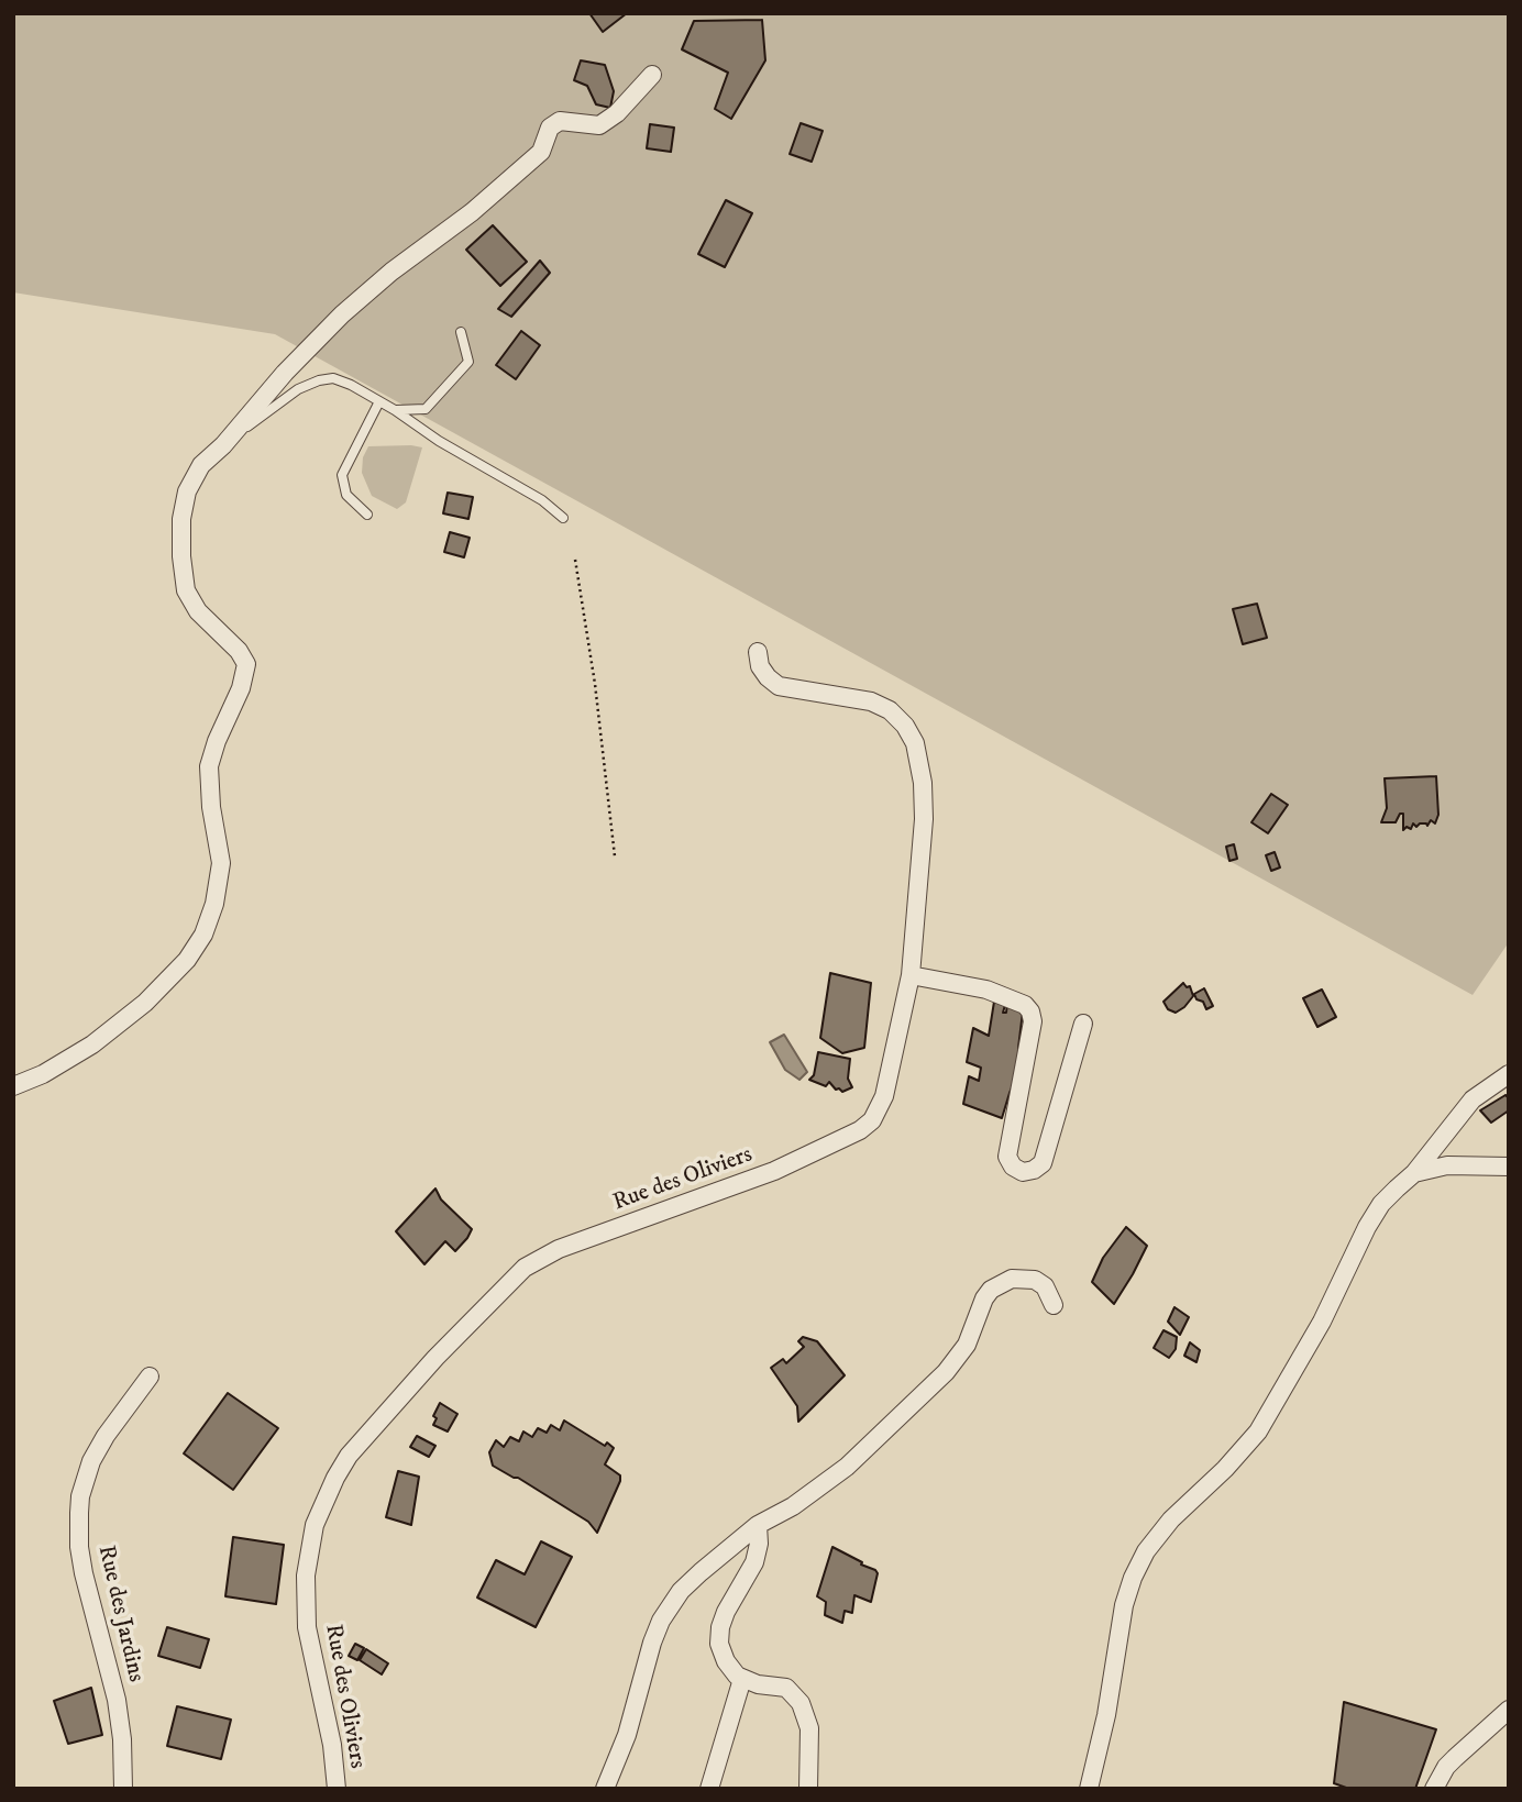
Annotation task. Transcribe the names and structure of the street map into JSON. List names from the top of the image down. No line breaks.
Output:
{"streets":{"street":["Rue des Oliviers","Rue des Jardins"]}}
